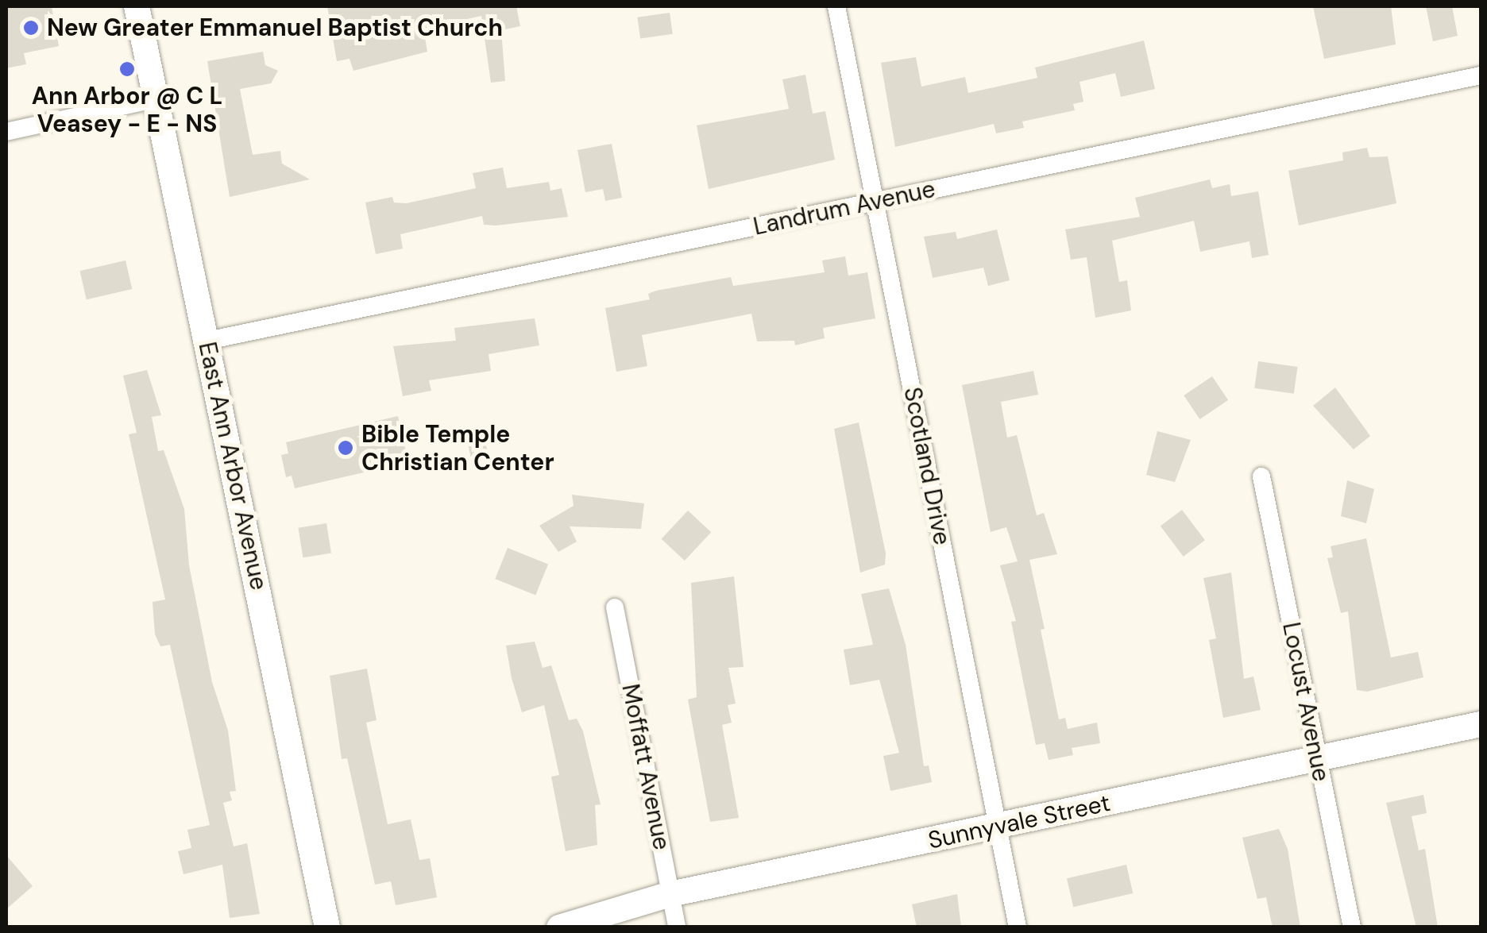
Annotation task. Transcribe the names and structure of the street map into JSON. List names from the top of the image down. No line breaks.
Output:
{"streets":{"street":["Landrum Avenue","East Ann Arbor Avenue","Scotland Drive","Locust Avenue","Moffatt Avenue","Sunnyvale Street"]},"crossings":[["Landrum Avenue","East Ann Arbor Avenue"],["Landrum Avenue","Scotland Drive"],["Scotland Drive","Sunnyvale Street"],["Locust Avenue","Sunnyvale Street"],["Moffatt Avenue","Sunnyvale Street"]],"places":["New Greater Emmanuel Baptist Church","Ann Arbor @ C L Veasey - E - NS","Bible Temple Christian Center"]}
